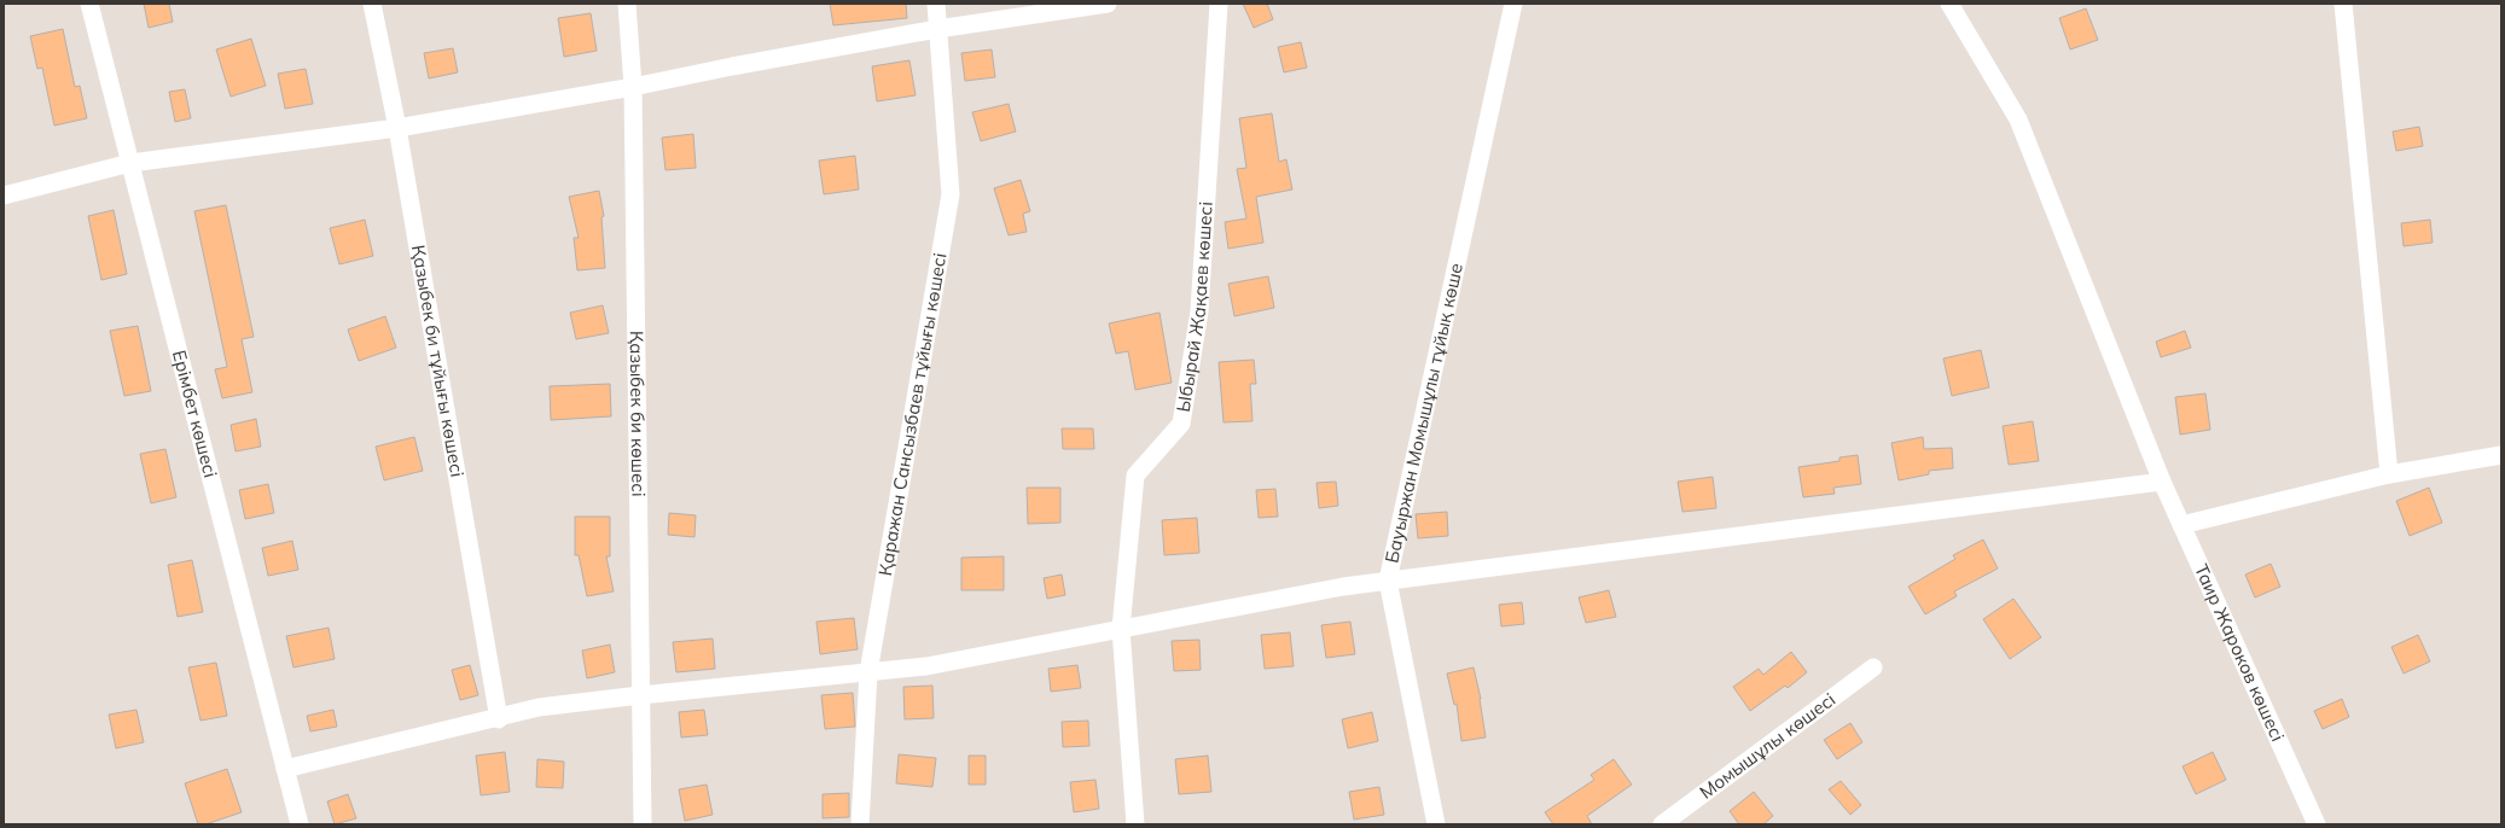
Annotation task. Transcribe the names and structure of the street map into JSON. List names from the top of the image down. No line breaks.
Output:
{"streets":{"street":["Ыбырай Жақаев көшесі","Қазыбек би тұйығы көшесі","Ерімбет көшесі","Қазыбек би көшесі","Қаражан Сансызбаев тұйығы көшесі","Бауыржан Момышұлы тұйық көше","Таир Жароков көшесі","Момышұлы көшесі"]}}
